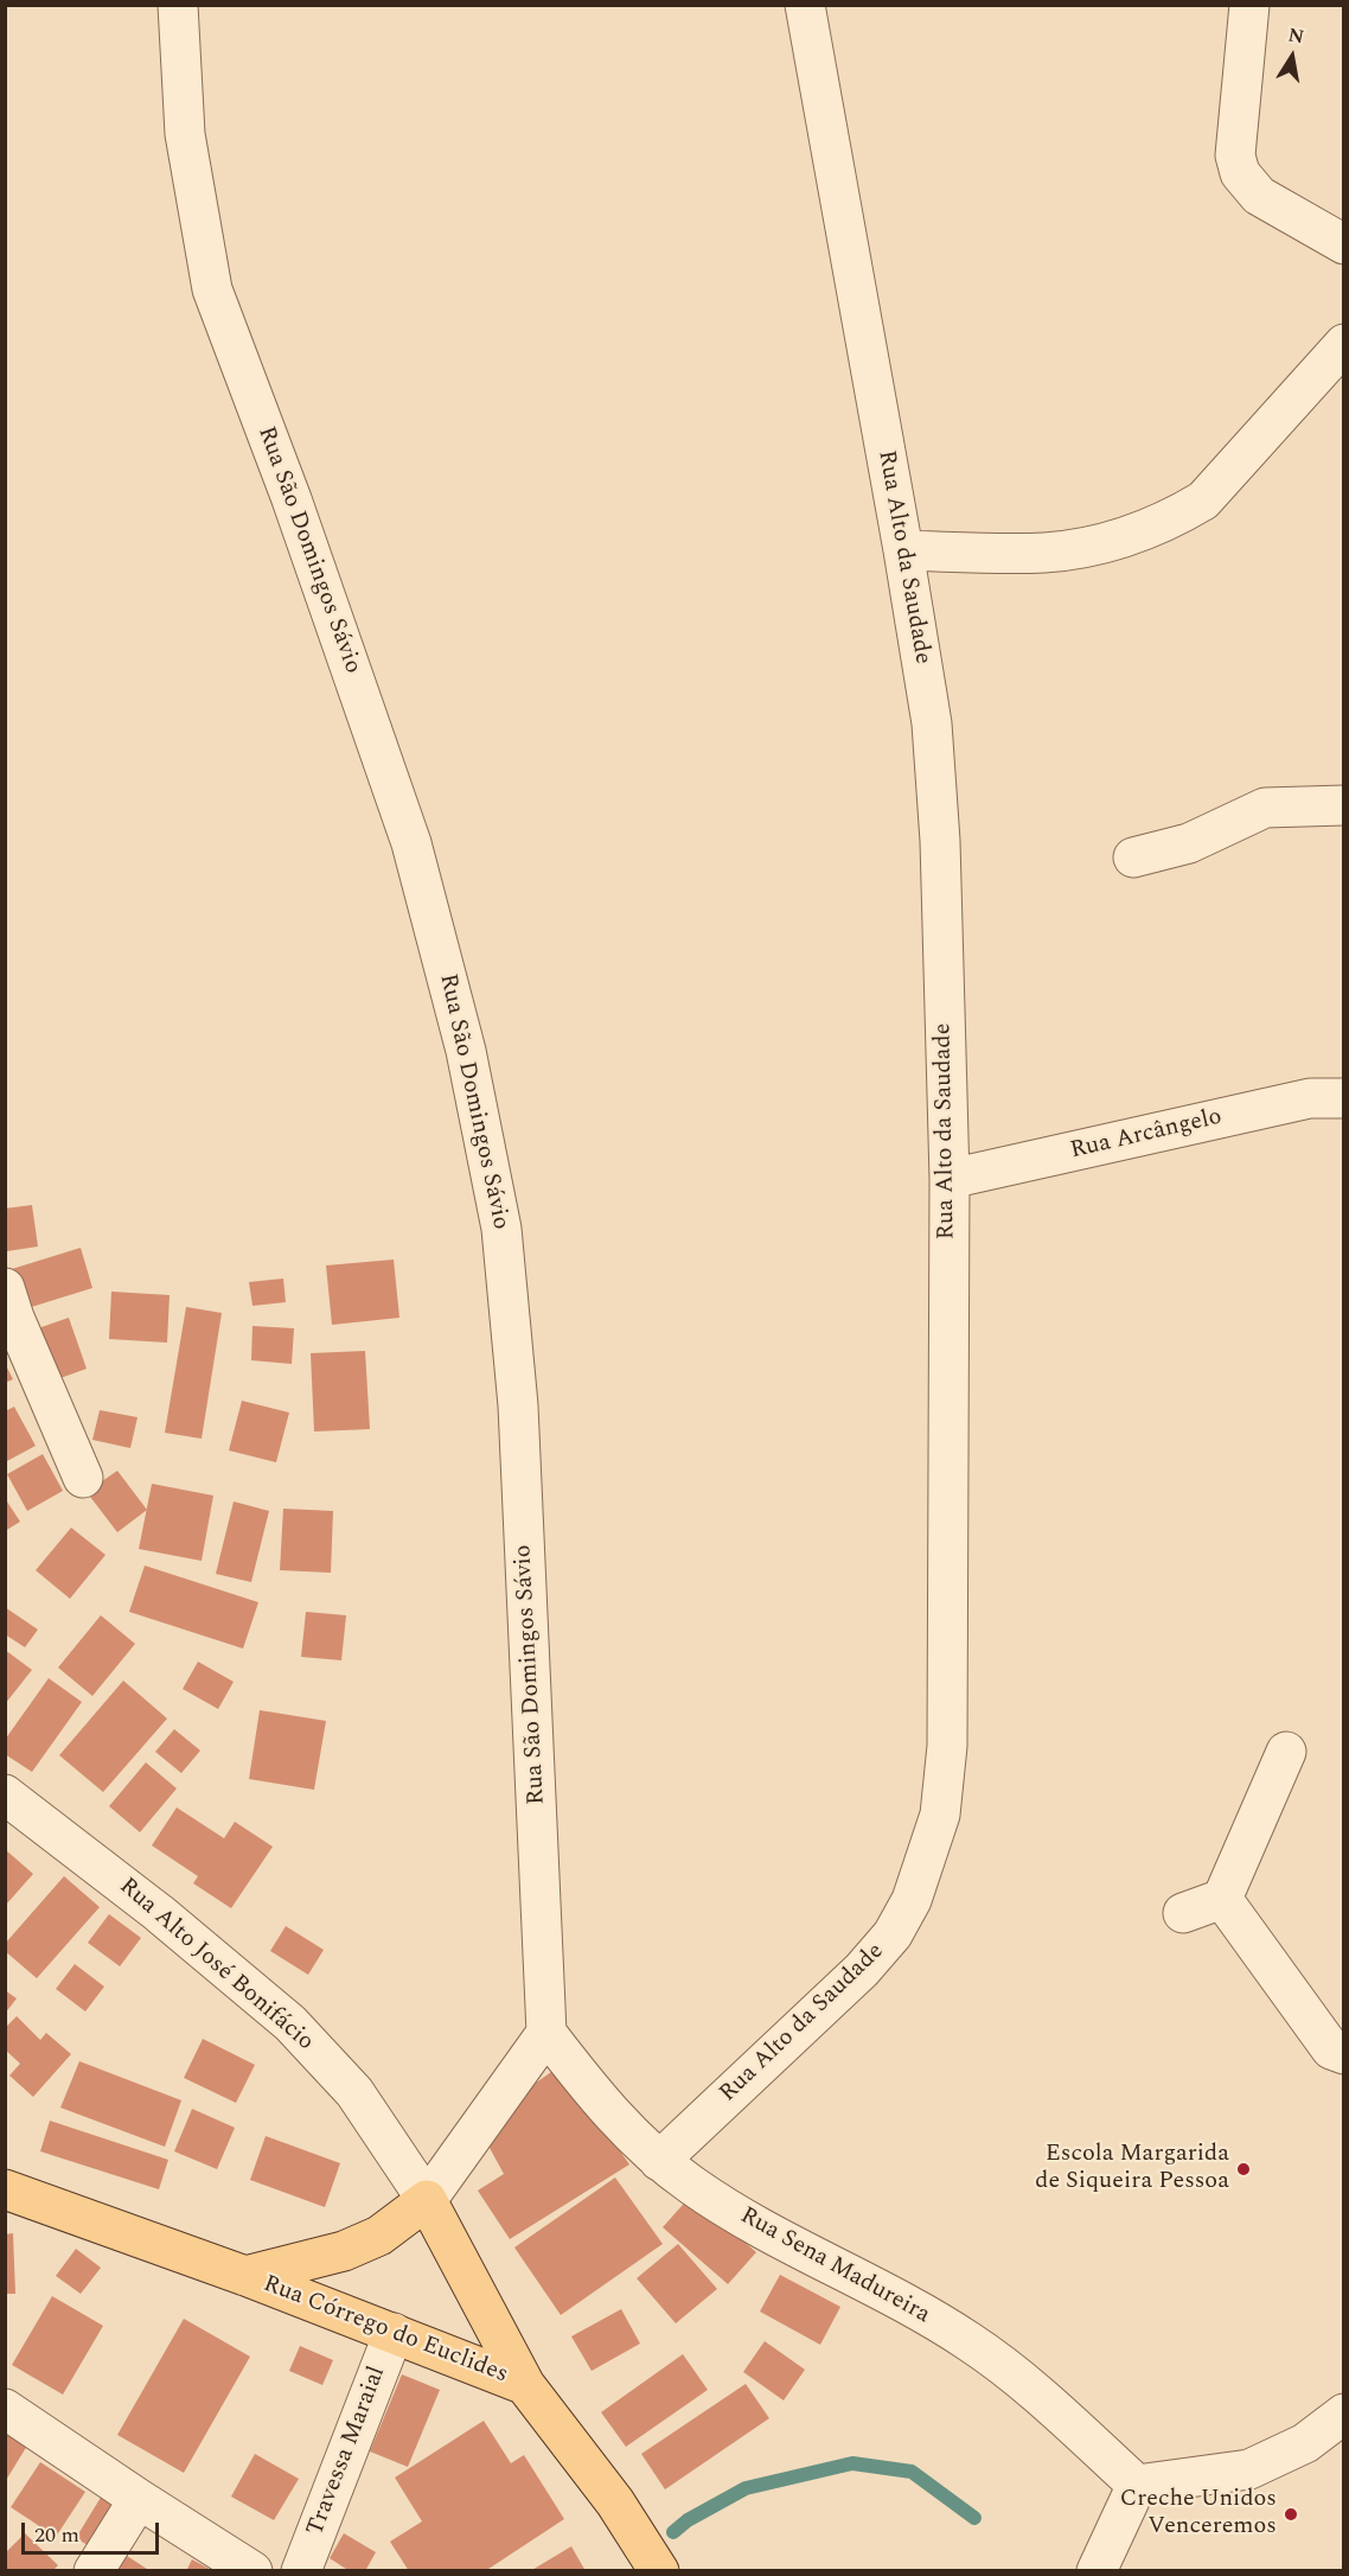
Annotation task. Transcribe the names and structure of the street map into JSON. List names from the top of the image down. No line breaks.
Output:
{"streets":{"main road":["Rua Alto José Bonifácio","Rua Córrego do Euclides"],"street":["Rua São Domingos Sávio","Rua Alto da Saudade","Rua Arcângelo","Rua Sena Madureira","Travessa Maraial"]},"crossings":[["Rua São Domingos Sávio","Rua Sena Madureira"],["Rua Alto da Saudade","Rua Arcângelo"],["Rua Alto da Saudade","Rua Sena Madureira"],["Rua Alto José Bonifácio","Rua Córrego do Euclides"],["Rua Córrego do Euclides","Travessa Maraial"]],"places":["Escola Margarida de Siqueira Pessoa","Creche Unidos Venceremos"],"scale_bar":"20 m","north":"top"}
